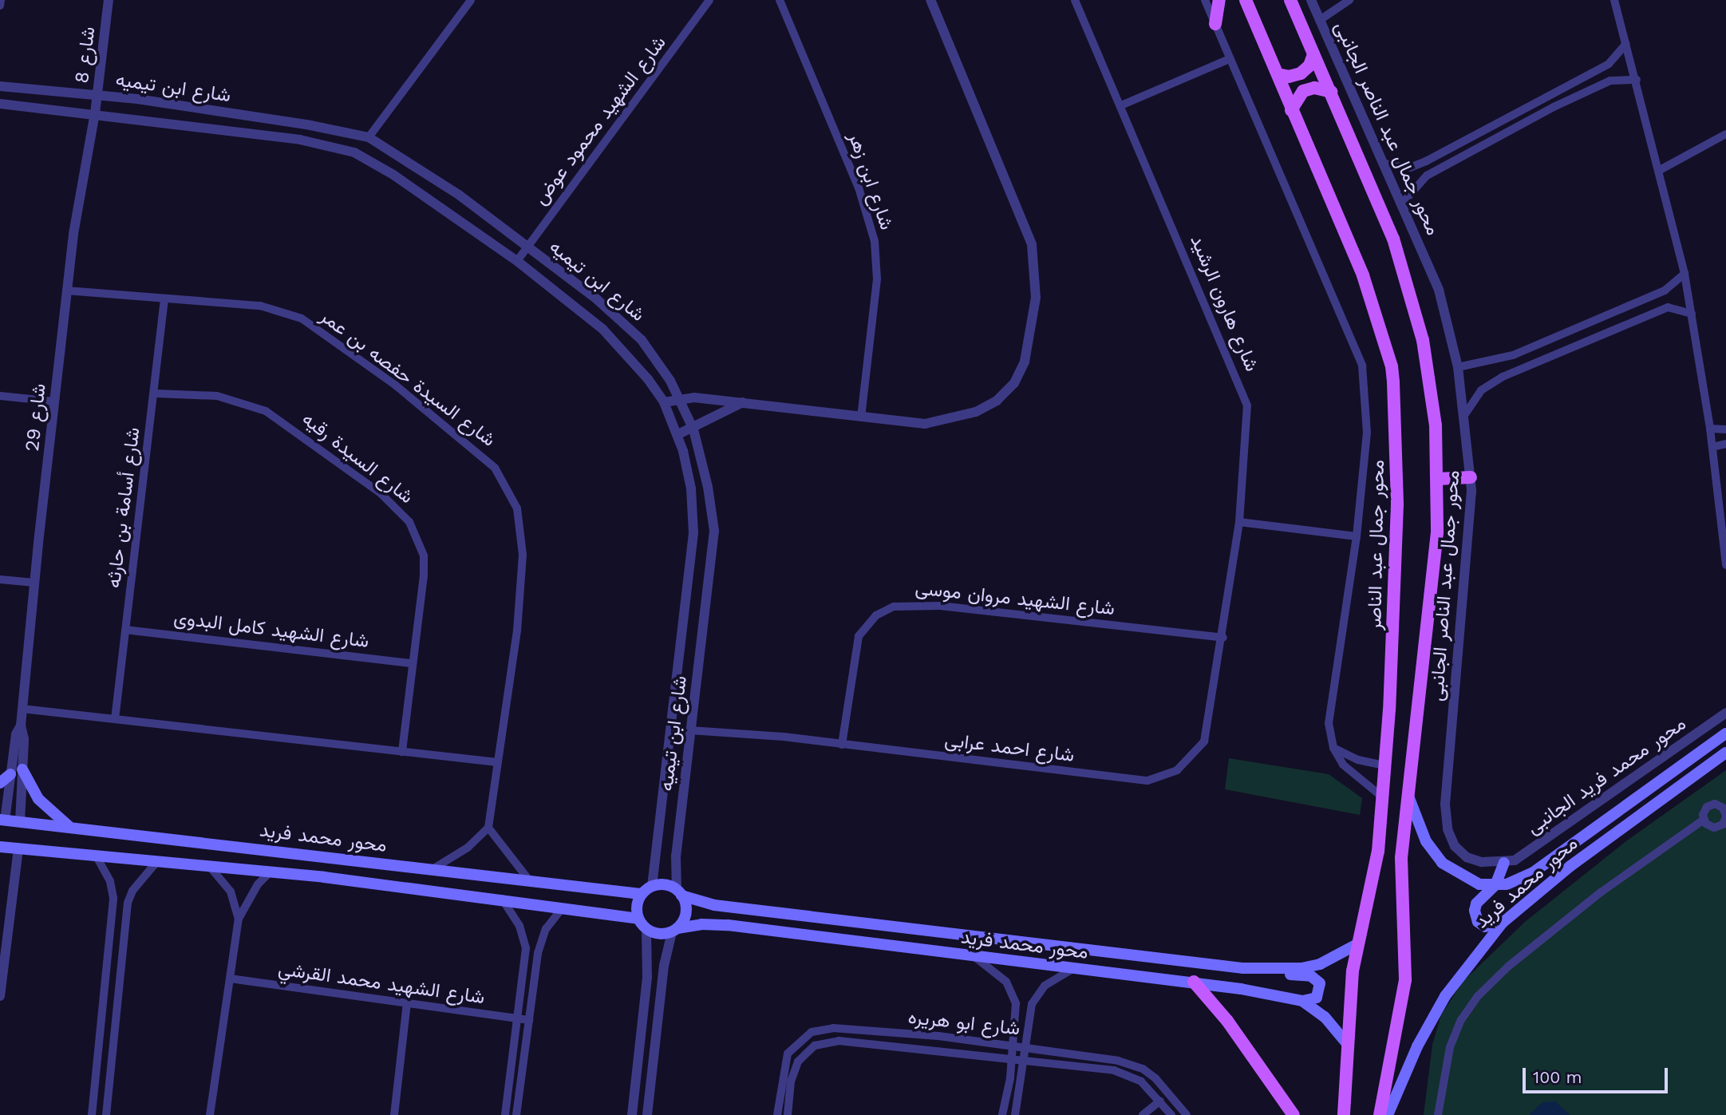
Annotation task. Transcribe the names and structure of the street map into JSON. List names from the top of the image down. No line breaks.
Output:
{"streets":{"main road":["محور جمال عبد الناصر","محور محمد فريد"],"street":["شارع 8","شارع ابن تيميه","شارع الشهيد محمود عوض","محور جمال عبد الناصر الجانبى","شارع ابن زهر","شارع هارون الرشيد","شارع السيدة حفصه بن عمر","شارع 29","شارع السيدة رقيه","شارع أسامة بن حارثه","شارع الشهيد مروان موسى","شارع الشهيد كامل البدوى","شارع احمد عرابى","محور محمد فريد الجانبى","شارع الشهيد محمد القرشي","شارع ابو هريره"]},"crossings":[["شارع 8","شارع ابن تيميه"],["شارع 8","شارع 29"],["شارع ابن تيميه","شارع الشهيد محمود عوض"],["شارع ابن تيميه","شارع 29"],["شارع ابن تيميه","شارع احمد عرابى"],["شارع ابن تيميه","محور محمد فريد"],["محور جمال عبد الناصر الجانبى","محور محمد فريد الجانبى"],["شارع هارون الرشيد","شارع الشهيد مروان موسى"],["شارع هارون الرشيد","شارع احمد عرابى"],["شارع السيدة حفصه بن عمر","شارع 29"],["شارع السيدة حفصه بن عمر","شارع أسامة بن حارثه"],["شارع 29","محور محمد فريد"],["شارع السيدة رقيه","شارع أسامة بن حارثه"],["شارع السيدة رقيه","شارع الشهيد كامل البدوى"],["شارع أسامة بن حارثه","شارع الشهيد كامل البدوى"],["محور جمال عبد الناصر","محور محمد فريد"],["شارع الشهيد مروان موسى","شارع احمد عرابى"]],"scale_bar":"100 m"}
